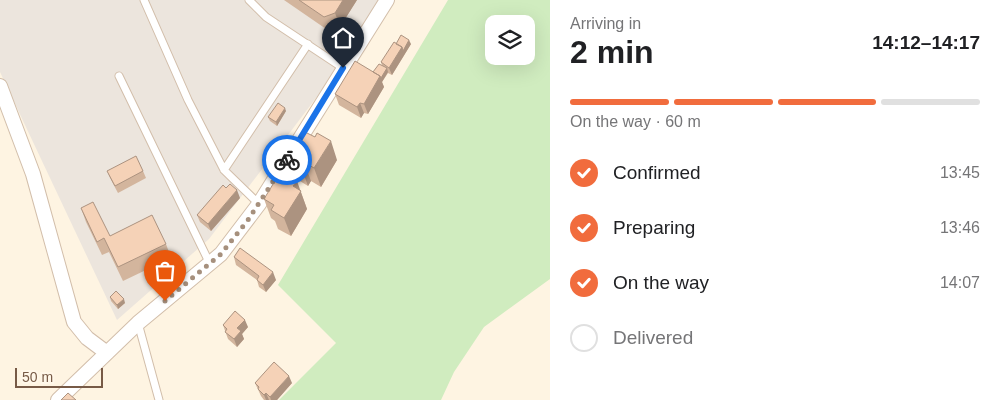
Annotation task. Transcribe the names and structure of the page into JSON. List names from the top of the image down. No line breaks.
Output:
{"scale_bar":"50 m","page":{"heading":["2 min","Arriving in","14:12–14:17"],"bar":"On the way · 60 m","list":[["Confirmed","13:45"],["Preparing","13:46"],["On the way","14:07"],"Delivered"],"scale":"50 m"}}
